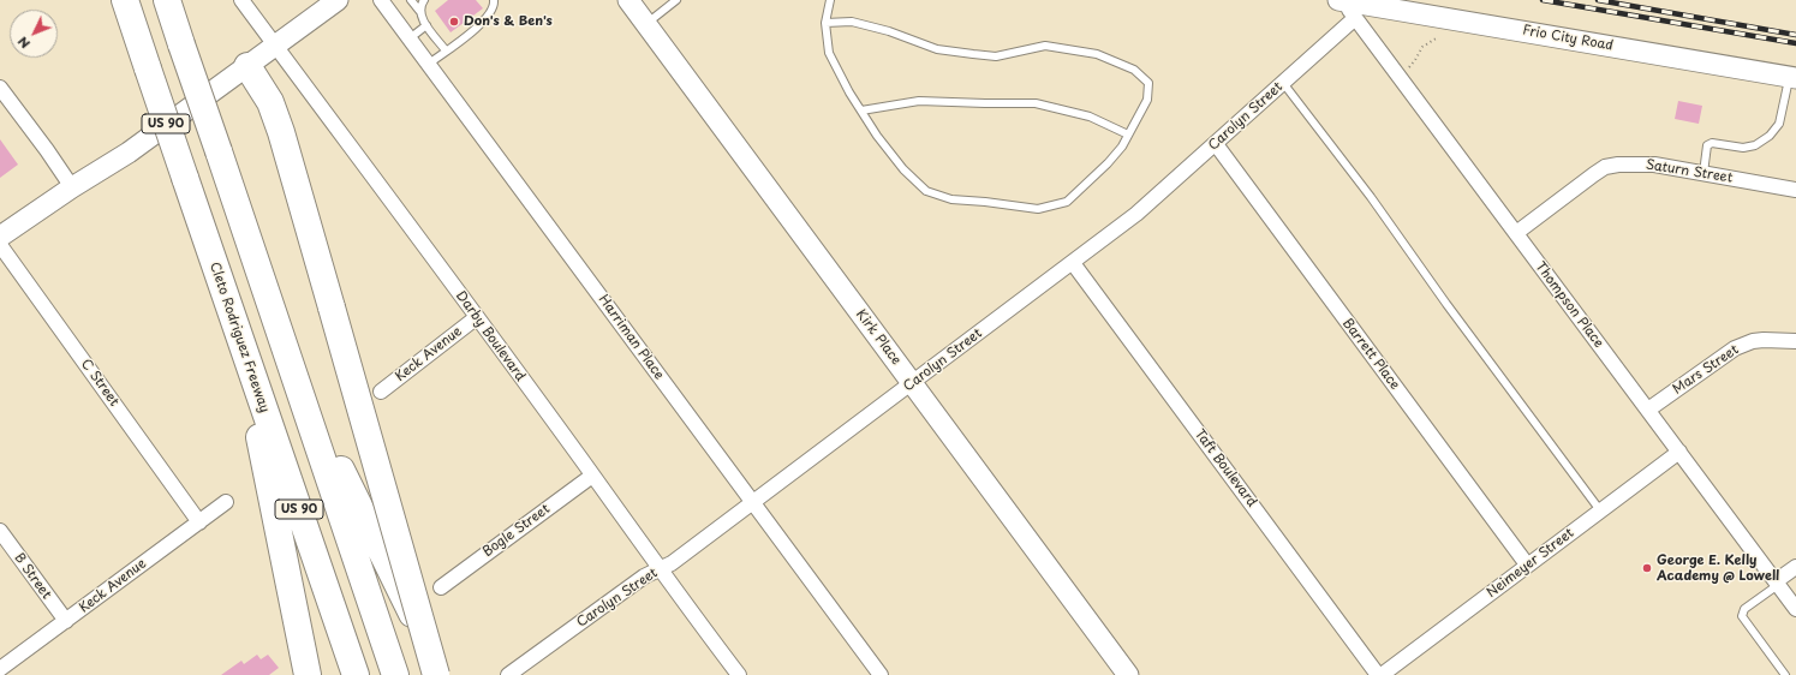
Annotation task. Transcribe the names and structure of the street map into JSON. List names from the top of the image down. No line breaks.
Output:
{"streets":{"highway":["US 90","Cleto Rodriguez Freeway"],"main road":["Frio City Road","Kirk Place"],"street":["Carolyn Street","Saturn Street","Thompson Place","Darby Boulevard","Harriman Place","Keck Avenue","Barrett Place","Mars Street","C Street","Taft Boulevard","Bogle Street","Neimeyer Street","B Street"]},"crossings":[["Frio City Road","Thompson Place"],["Carolyn Street","Thompson Place"],["Carolyn Street","Darby Boulevard"],["Carolyn Street","Harriman Place"],["Carolyn Street","Kirk Place"],["Carolyn Street","Barrett Place"],["Carolyn Street","Taft Boulevard"],["Saturn Street","Thompson Place"],["Thompson Place","Mars Street"],["Thompson Place","Neimeyer Street"],["Darby Boulevard","Keck Avenue"],["Darby Boulevard","Bogle Street"],["Keck Avenue","C Street"],["Keck Avenue","B Street"],["Barrett Place","Neimeyer Street"]],"places":["Don's & Ben's","George E. Kelly Academy @ Lowell"],"north":"bottom left"}
